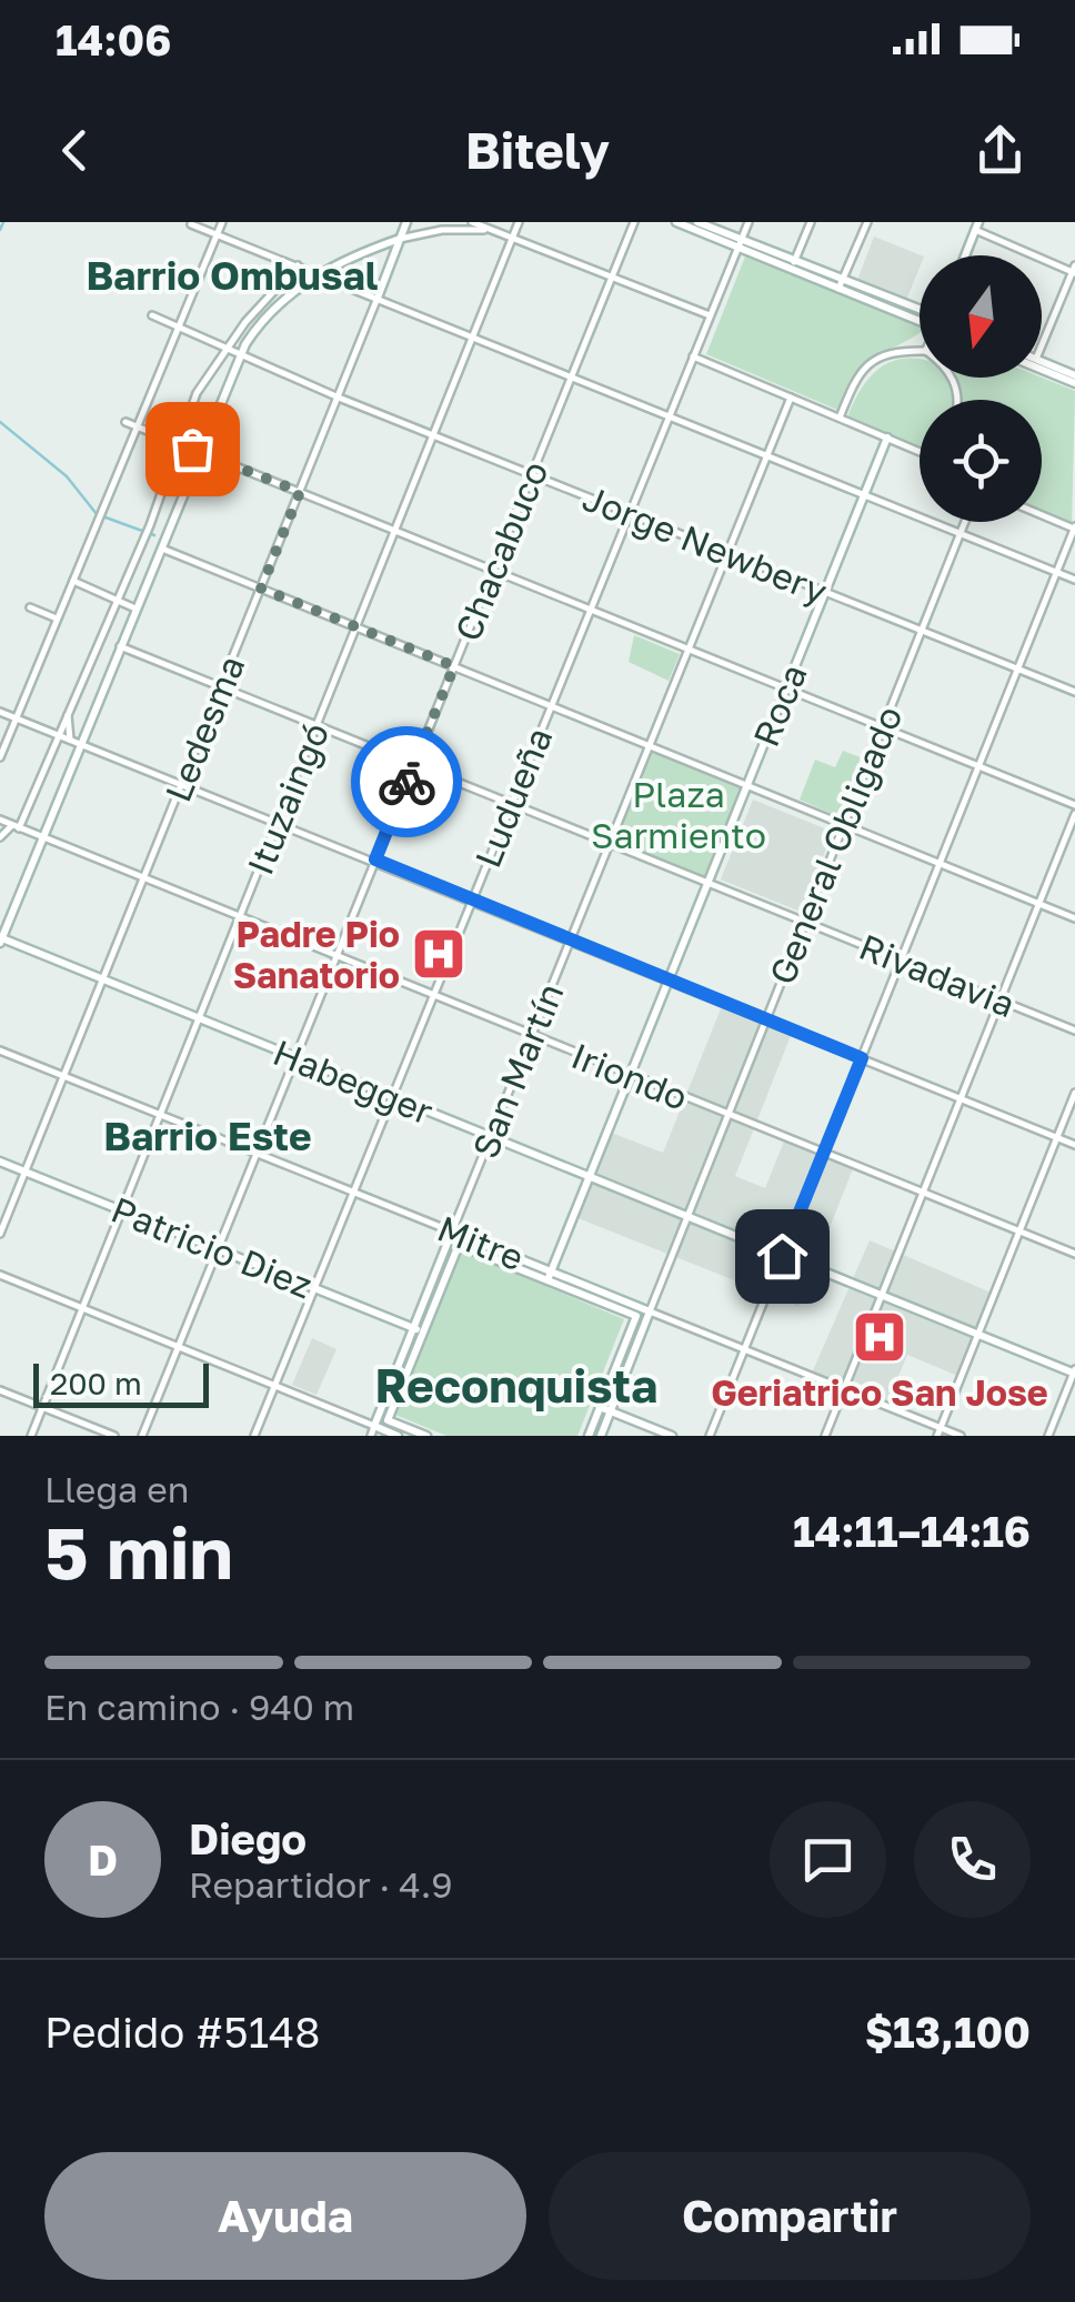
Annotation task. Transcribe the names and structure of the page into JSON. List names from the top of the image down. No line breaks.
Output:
{"streets":{"street":["Jorge Newbery","Chacabuco","Roca","Ledesma","Ludueña","Ituzaingó","General Obligado","Rivadavia","San Martín","Iriondo","Habegger","Mitre","Patricio Diez"]},"crossings":[["Jorge Newbery","Chacabuco"],["Jorge Newbery","Roca"],["Jorge Newbery","Ledesma"],["Jorge Newbery","Ludueña"],["Jorge Newbery","Ituzaingó"],["Jorge Newbery","General Obligado"],["Jorge Newbery","San Martín"],["Chacabuco","Rivadavia"],["Chacabuco","Iriondo"],["Chacabuco","Habegger"],["Chacabuco","Mitre"],["Chacabuco","Patricio Diez"],["Roca","Rivadavia"],["Roca","Iriondo"],["Roca","Habegger"],["Roca","Mitre"],["Ledesma","Rivadavia"],["Ledesma","Iriondo"],["Ledesma","Habegger"],["Ledesma","Mitre"],["Ledesma","Patricio Diez"],["Ludueña","Rivadavia"],["Ludueña","Iriondo"],["Ludueña","Habegger"],["Ludueña","Mitre"],["Ludueña","Patricio Diez"],["Ituzaingó","Rivadavia"],["Ituzaingó","Iriondo"],["Ituzaingó","Habegger"],["Ituzaingó","Mitre"],["Ituzaingó","Patricio Diez"],["General Obligado","Rivadavia"],["General Obligado","Iriondo"],["General Obligado","Habegger"],["General Obligado","Mitre"],["Rivadavia","San Martín"],["San Martín","Iriondo"],["San Martín","Habegger"],["San Martín","Mitre"],["San Martín","Patricio Diez"],["Mitre","Patricio Diez"]],"districts":["Barrio Ombusal","Barrio Este","Reconquista"],"parks":["Plaza Sarmiento"],"places":{"hospital":["Padre Pio Sanatorio","Geriatrico San Jose"]},"scale_bar":"200 m","north":"bottom","page":{"status":"14:06","header":"Bitely","scale":"200 m","heading":["5 min","Llega en","14:11–14:16"],"panel":["Diego","Repartidor · 4.9","Pedido #5148","$13,100"],"bar":"En camino · 940 m","round":"D","buttons":["Ayuda","Compartir"]}}
